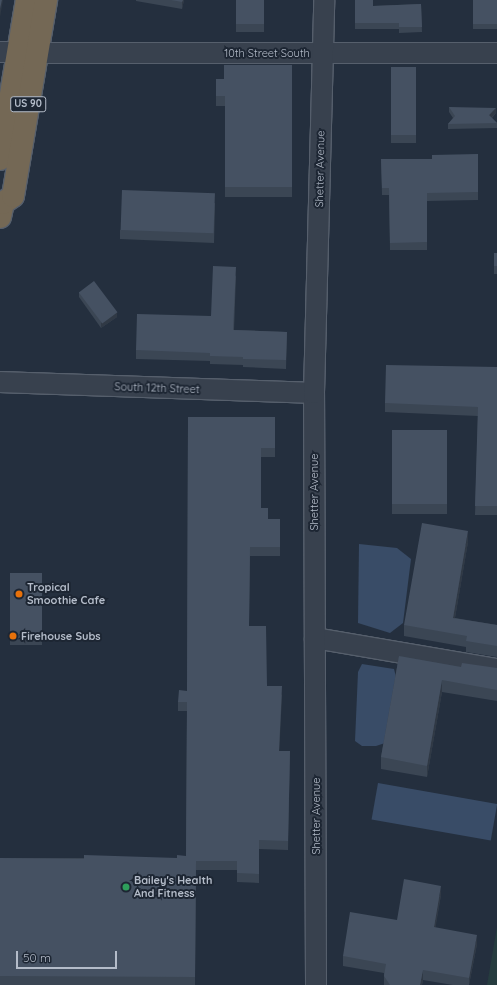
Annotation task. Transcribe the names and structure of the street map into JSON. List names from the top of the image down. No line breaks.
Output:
{"streets":{"highway":["US 90"],"street":["10th Street South","Shetter Avenue","South 12th Street"]},"crossings":[["10th Street South","US 90"],["10th Street South","Shetter Avenue"],["Shetter Avenue","South 12th Street"]],"places":["Tropical Smoothie Cafe","Firehouse Subs","Bailey's Health And Fitness"],"scale_bar":"50 m"}
